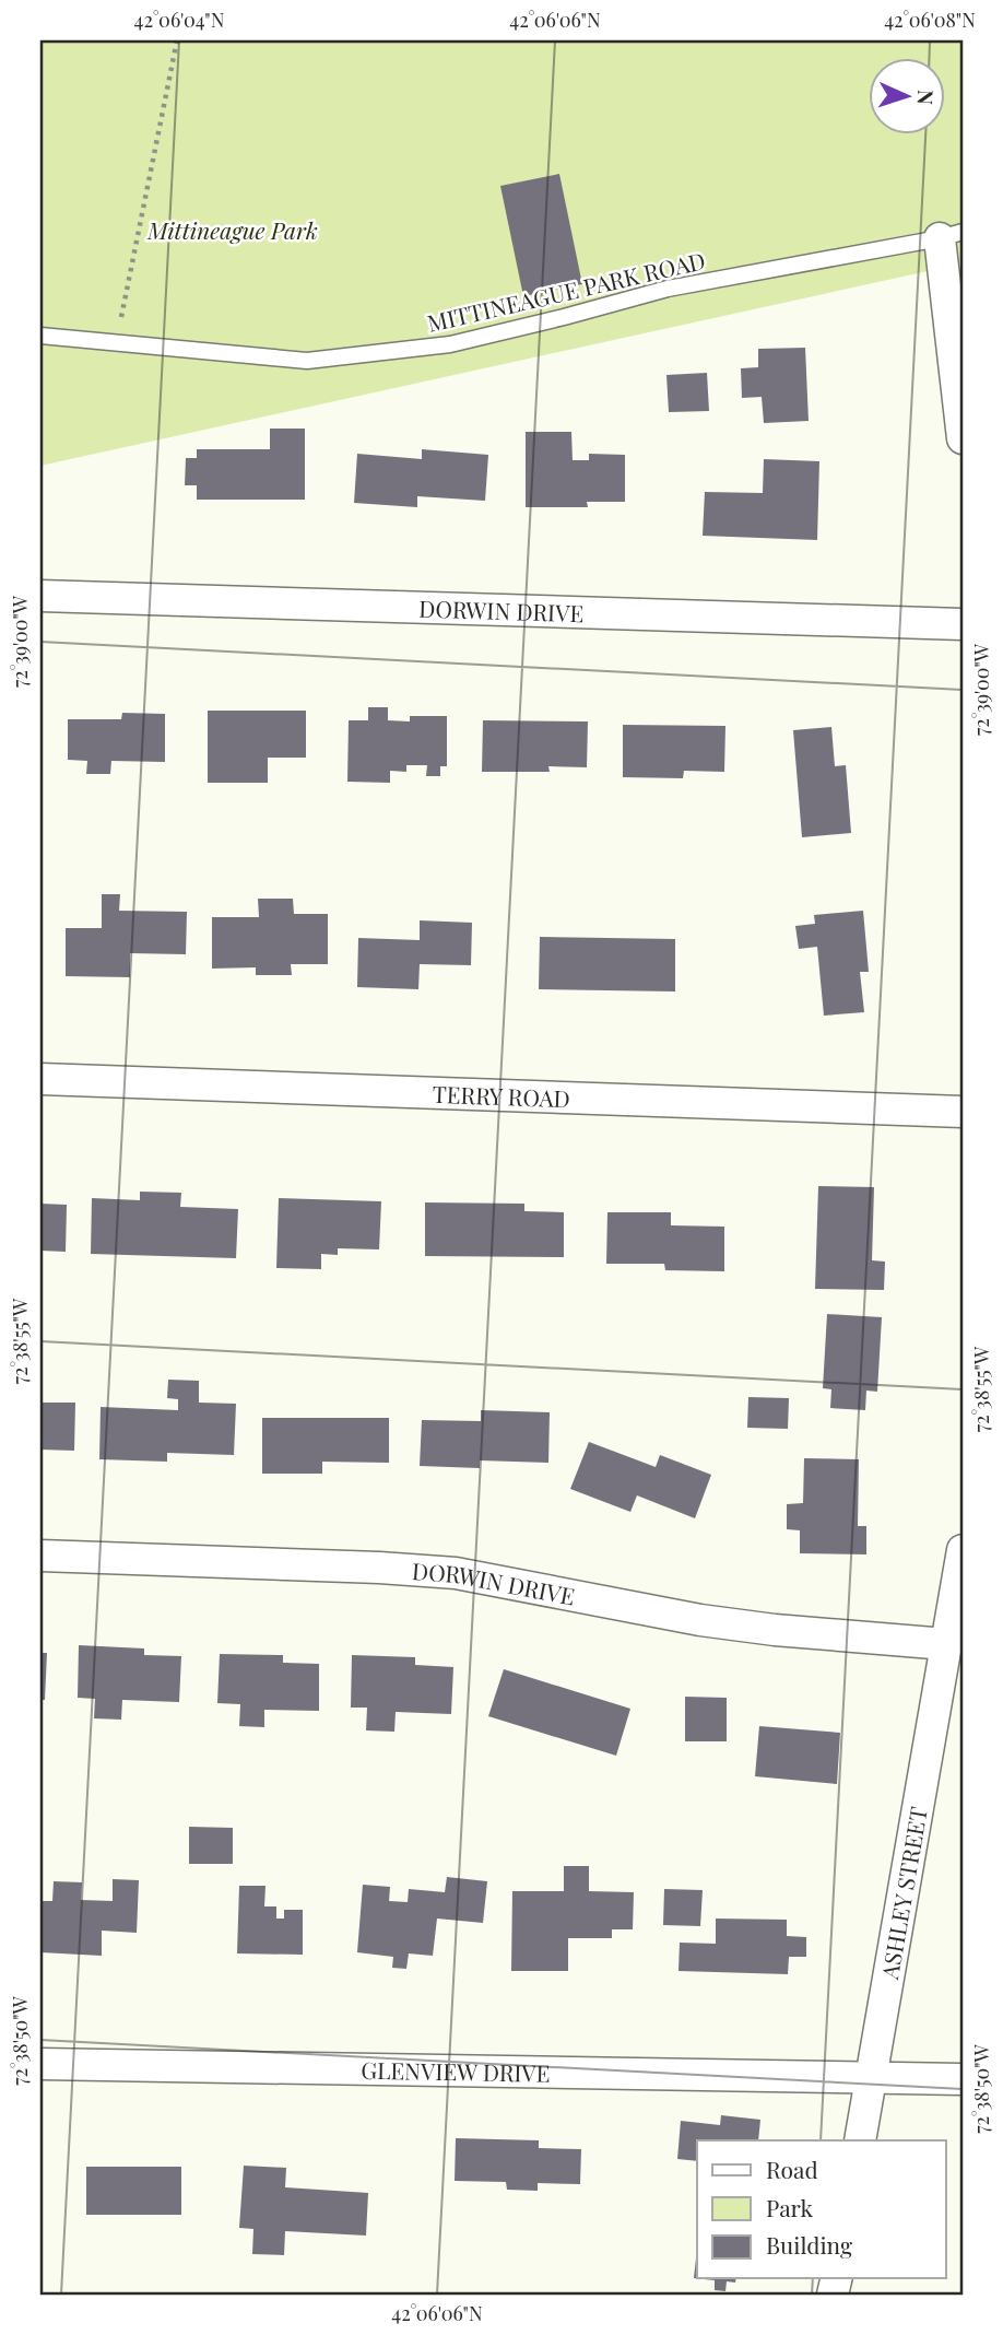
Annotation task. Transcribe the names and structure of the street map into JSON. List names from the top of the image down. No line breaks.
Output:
{"streets":{"street":["DORWIN DRIVE","TERRY ROAD","ASHLEY STREET","GLENVIEW DRIVE"],"lane":["MITTINEAGUE PARK ROAD"]},"crossings":[["DORWIN DRIVE","ASHLEY STREET"],["ASHLEY STREET","GLENVIEW DRIVE"]],"parks":["Mittineague Park"],"legend":["Road","Park","Building"],"north":"right","coordinates":["42°06'04\"N","42°06'06\"N","42°06'08\"N","72°39'00\"W","72°38'55\"W","72°38'50\"W"]}
